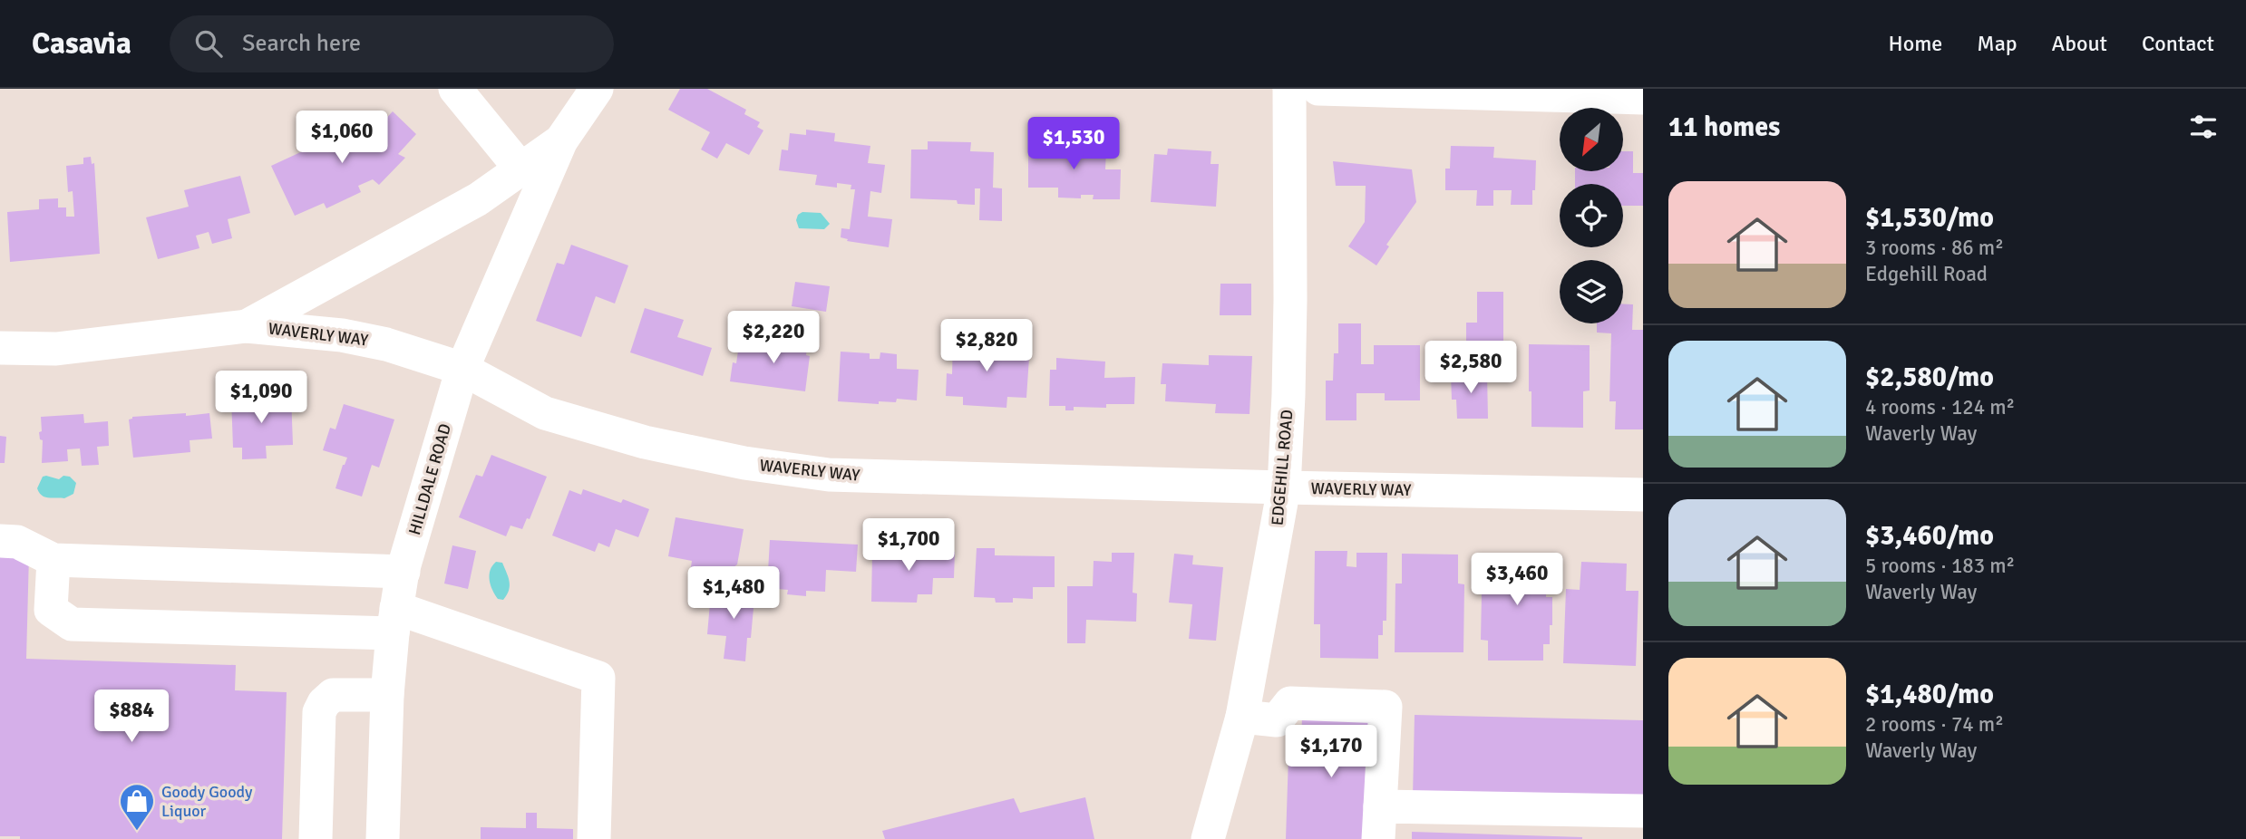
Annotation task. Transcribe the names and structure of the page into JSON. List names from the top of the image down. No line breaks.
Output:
{"streets":{"street":["WAVERLY WAY","EDGEHILL ROAD","HILLDALE ROAD"]},"crossings":[["WAVERLY WAY","EDGEHILL ROAD"],["WAVERLY WAY","HILLDALE ROAD"]],"places":{"shop":["Goody Goody Liquor"]},"north":"bottom left","page":{"header":"Casavia","search":"Search here","nav":["Home","Map","About","Contact"],"heading":"11 homes","price":["$1,060","$1,530","$2,220","$2,820","$2,580","$1,090","$1,700","$3,460","$1,480","$884","$1,170"],"list":[{"name":"$1,530/mo","note":"3 rooms · 86 m² · Edgehill Road"},{"name":"$2,580/mo","note":"4 rooms · 124 m² · Waverly Way"},{"name":"$3,460/mo","note":"5 rooms · 183 m² · Waverly Way"},{"name":"$1,480/mo","note":"2 rooms · 74 m² · Waverly Way"}]}}
